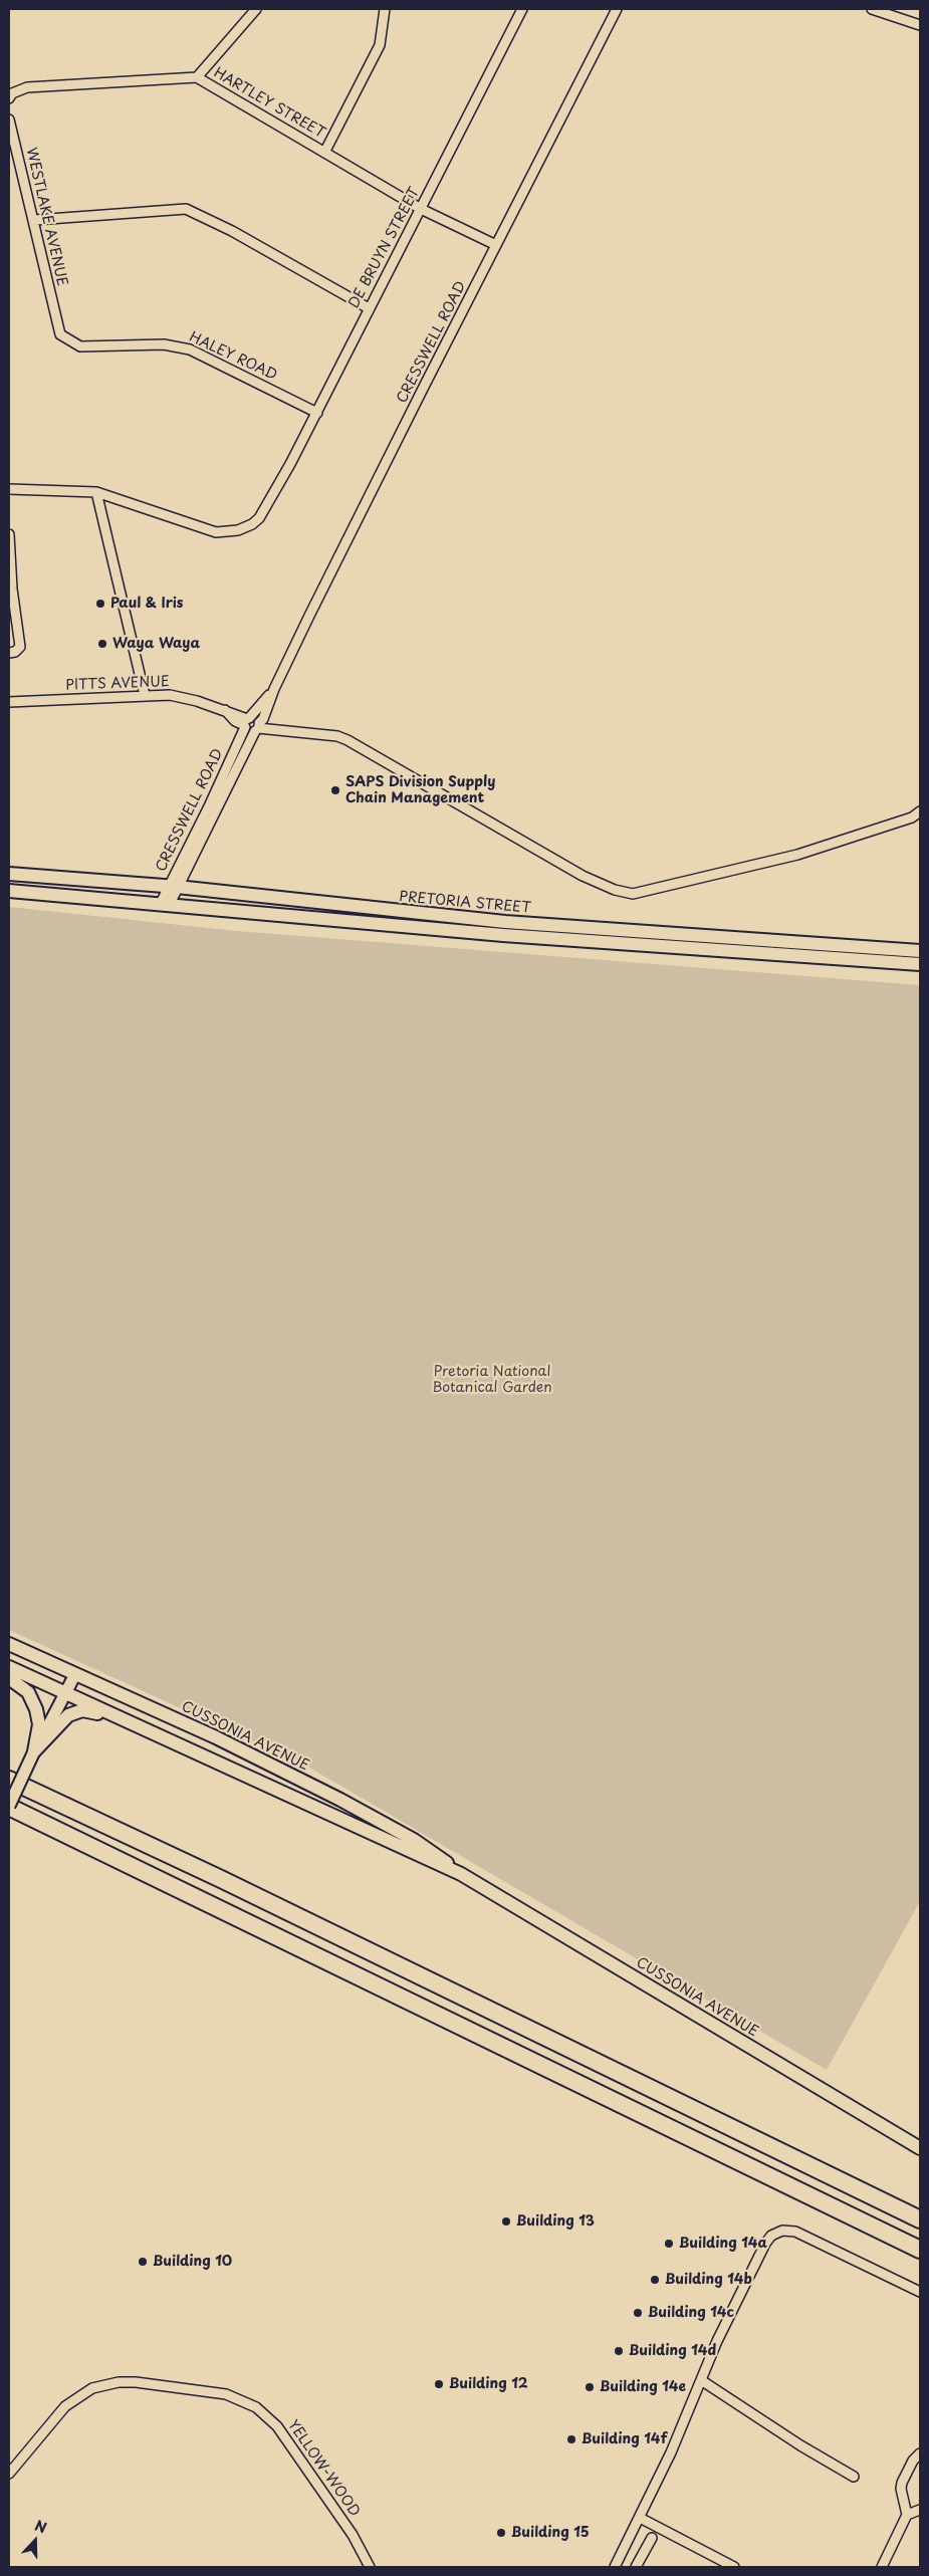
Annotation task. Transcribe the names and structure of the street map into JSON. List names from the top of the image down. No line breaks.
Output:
{"streets":{"main road":["PRETORIA STREET","CUSSONIA AVENUE"],"street":["HARTLEY STREET","WESTLAKE AVENUE","DE BRUYN STREET","CRESSWELL ROAD","HALEY ROAD","PITTS AVENUE","YELLOW-WOOD"]},"crossings":[["HARTLEY STREET","DE BRUYN STREET"],["HARTLEY STREET","CRESSWELL ROAD"],["WESTLAKE AVENUE","HALEY ROAD"],["DE BRUYN STREET","HALEY ROAD"],["CRESSWELL ROAD","PITTS AVENUE"],["CRESSWELL ROAD","PRETORIA STREET"]],"parks":["Pretoria National Botanical Garden"],"places":["Paul & Iris","Waya Waya","SAPS Division Supply Chain Management","Building 13","Building 14a","Building 10","Building 14b","Building 14c","Building 14d","Building 12","Building 14e","Building 14f","Building 15"],"north":"top"}
